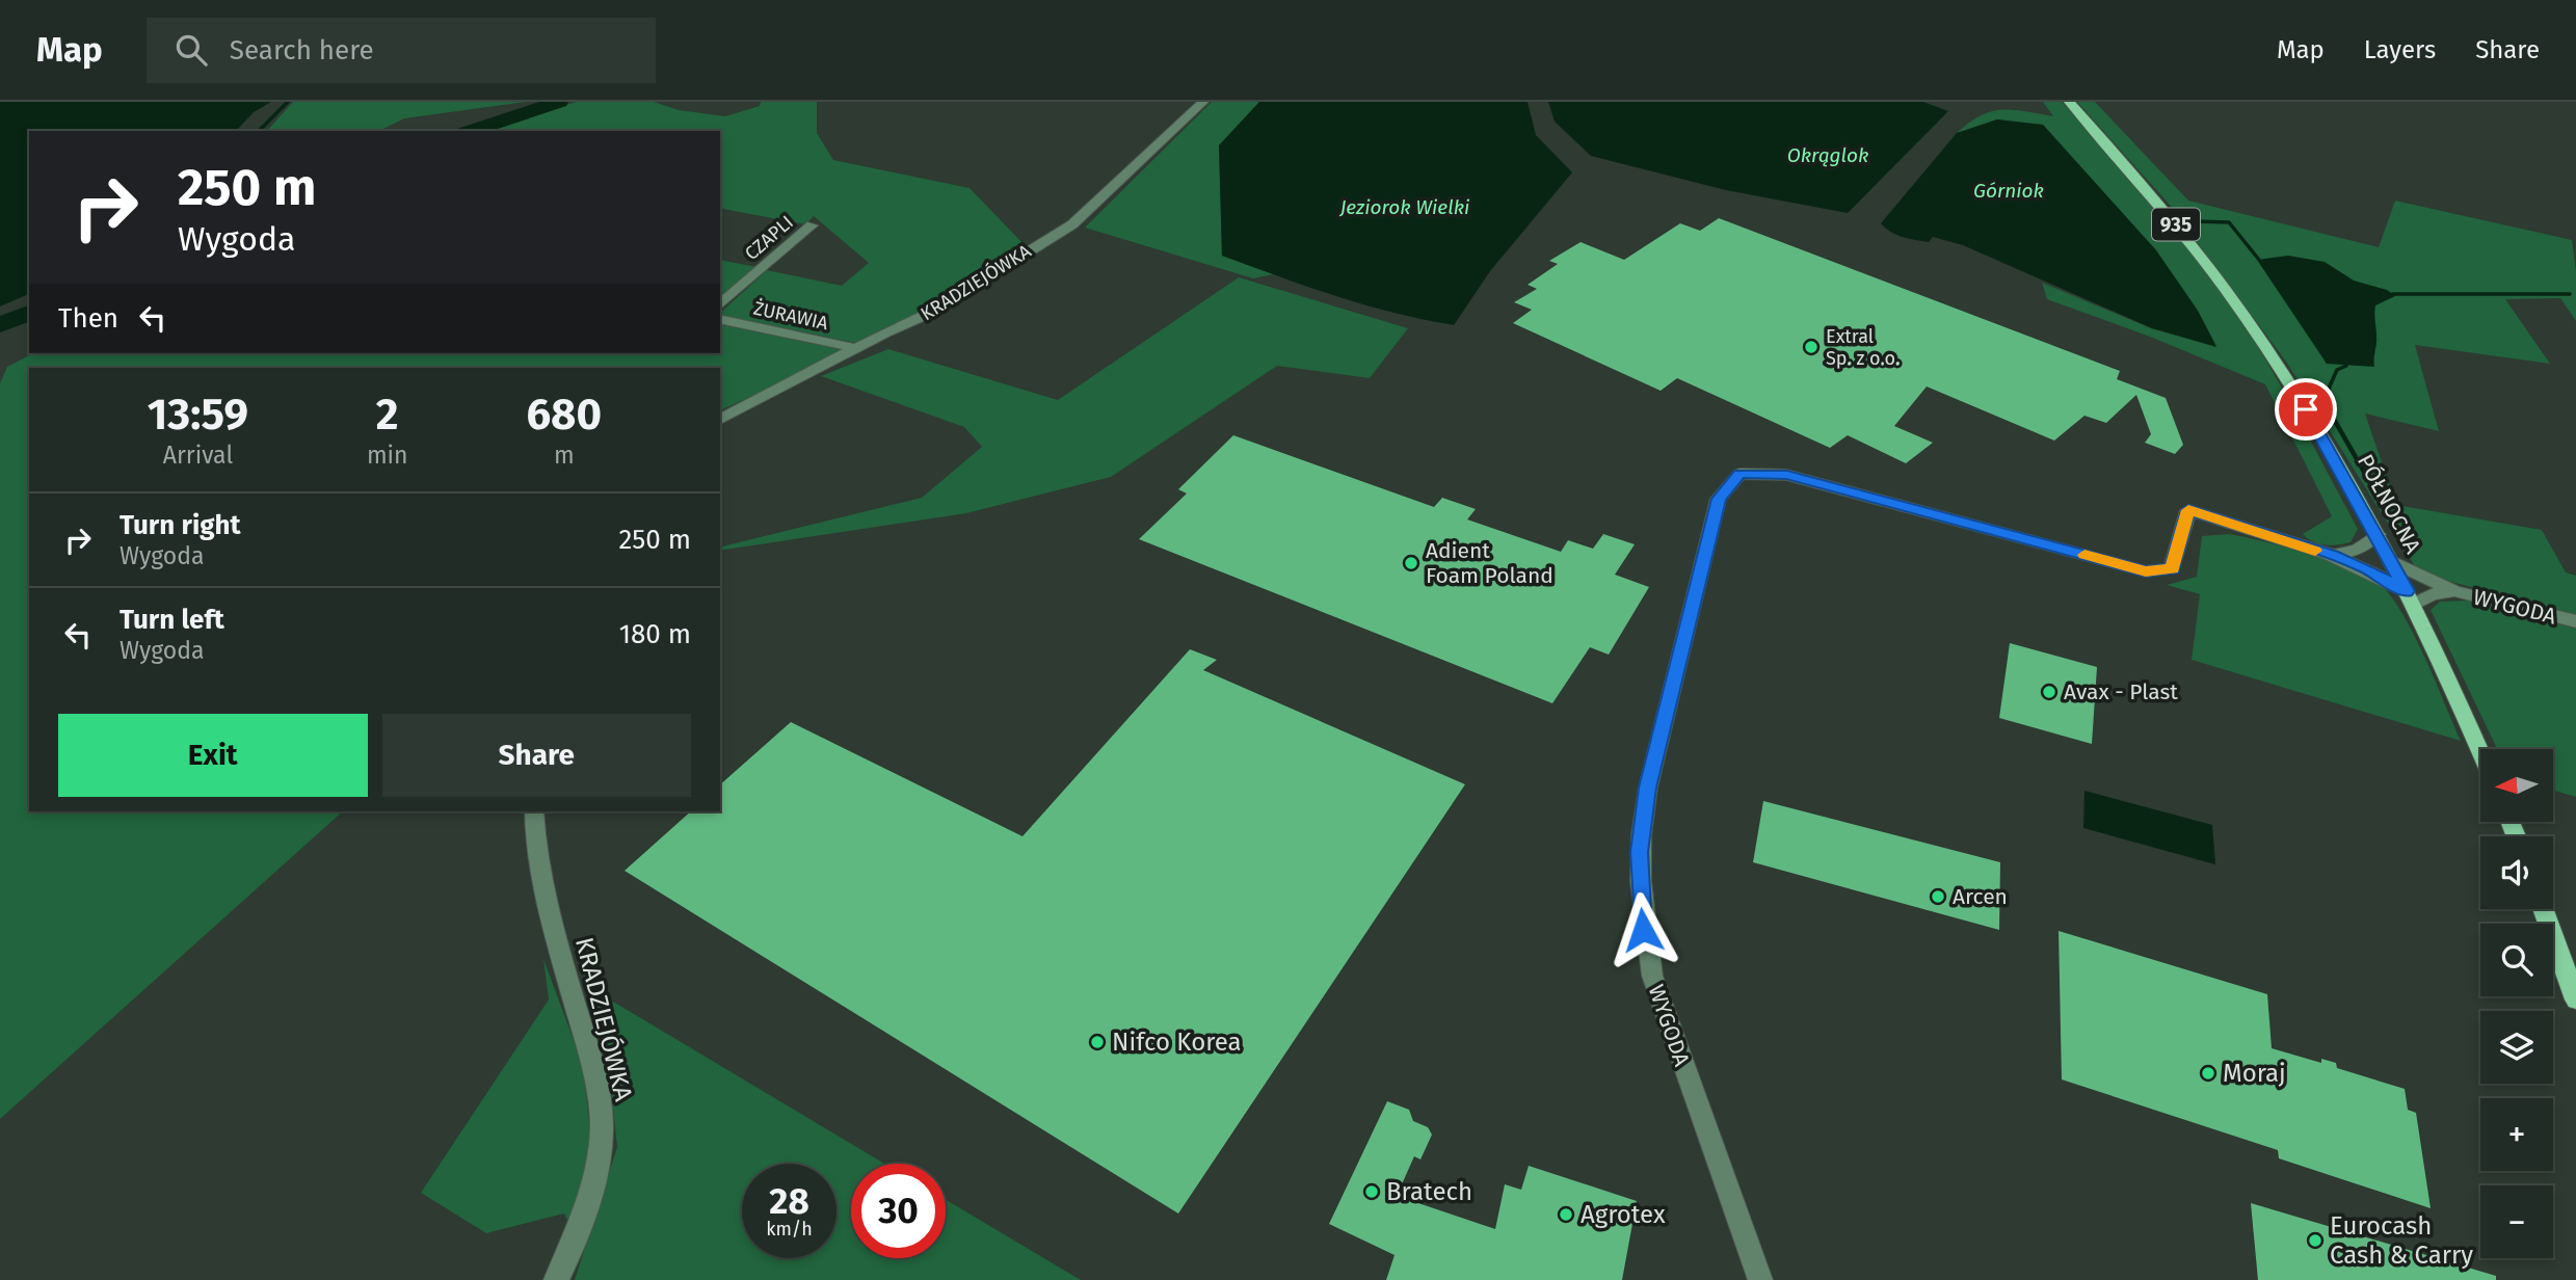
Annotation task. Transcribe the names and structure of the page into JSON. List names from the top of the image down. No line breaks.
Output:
{"streets":{"main road":["935","PÓŁNOCNA"],"street":["CZAPLI","KRADZIEJÓWKA","ŻURAWIA","WYGODA"]},"crossings":[["KRADZIEJÓWKA","ŻURAWIA"],["PÓŁNOCNA","WYGODA"]],"water":["Okrąglok","Górniok","Jeziorok Wielki"],"places":["Extral Sp. z o.o.","Adient Foam Poland","Avax - Plast","Arcen","Nifco Korea","Moraj","Bratech","Agrotex","Eurocash Cash & Carry"],"north":"left","page":{"header":"Map","search":"Search here","nav":["Map","Layers","Share"],"turn":["250 m","Wygoda"],"then":"Then","eta":["13:59","Arrival","2","min","680","m"],"list":[{"name":"Turn right","note":"Wygoda","value":"250 m"},{"name":"Turn left","note":"Wygoda","value":"180 m"}],"buttons":["Exit","Share"],"map_buttons":["+","−"],"speed":"28 km/h","limit":"30"}}
